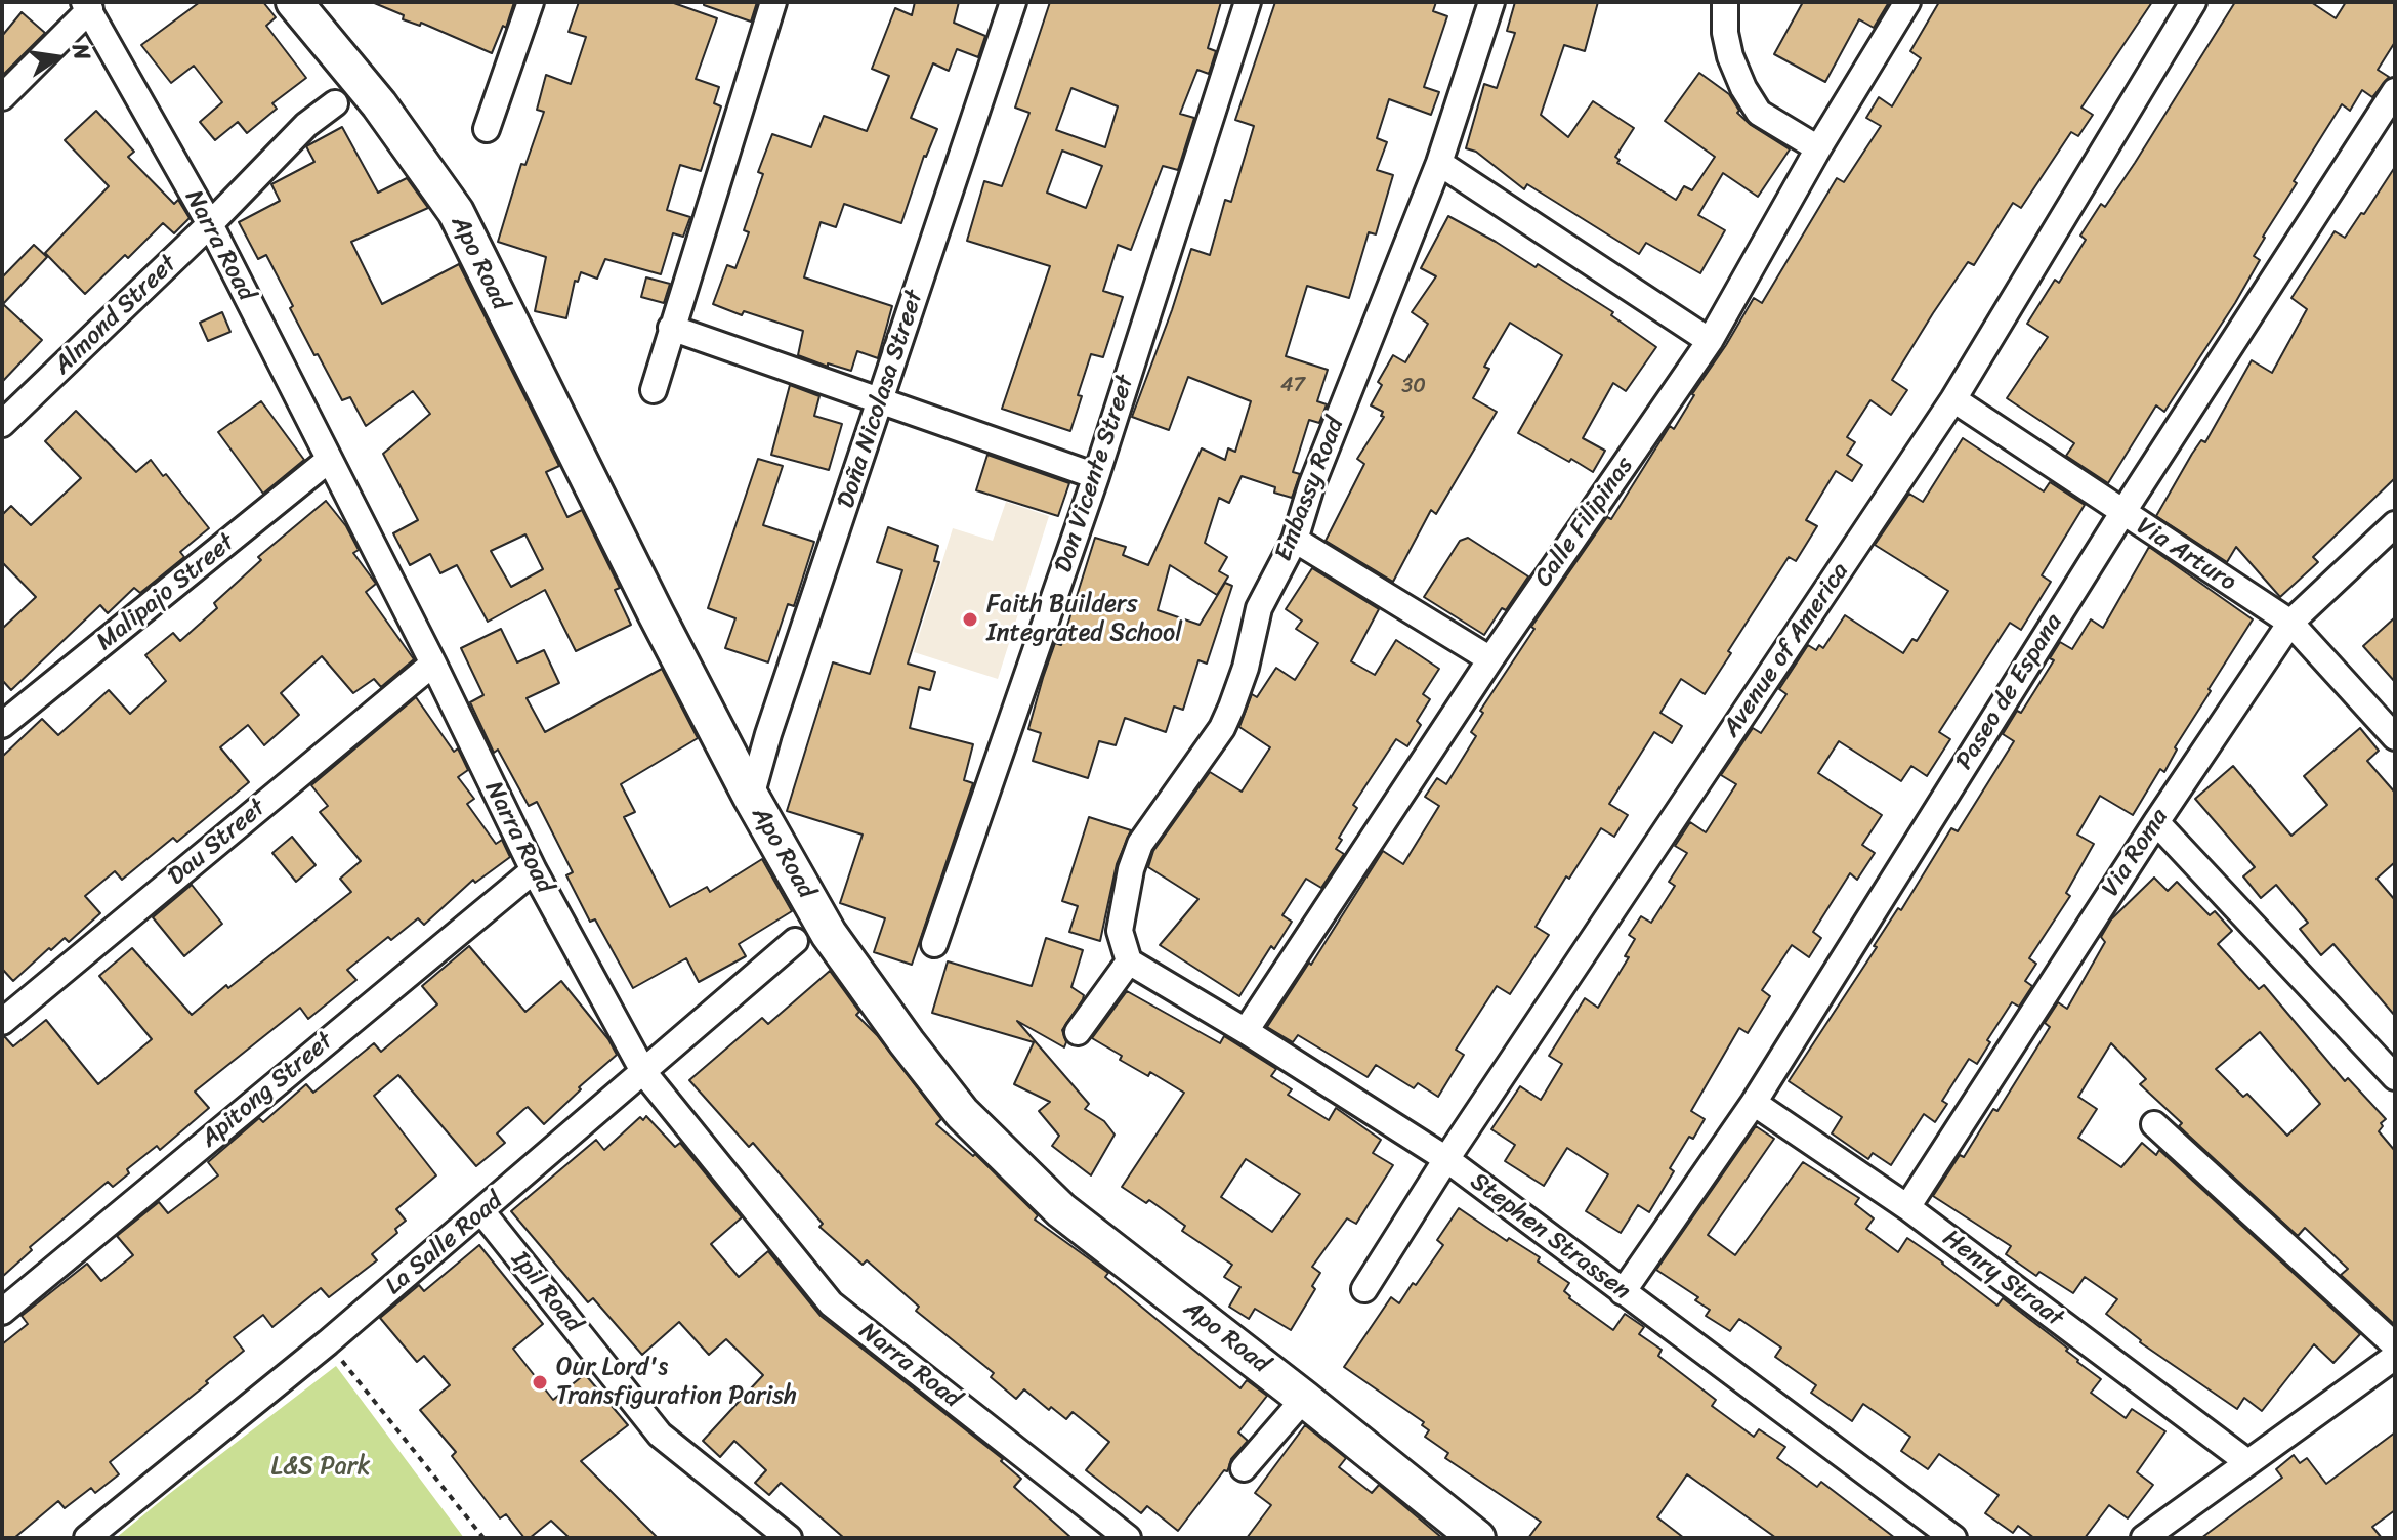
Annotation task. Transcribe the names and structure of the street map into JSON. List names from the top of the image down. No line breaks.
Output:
{"streets":{"street":["Narra Road","Apo Road","Almond Street","Doña Nicolasa Street","Don Vicente Street","Embassy Road","Calle Filipinas","Via Arturo","Malipajo Street","Avenue of America","Paseo de Espana","Dau Street","Via Roma","Apitong Street","Stephen Strassen","La Salle Road","Henry Straat","Ipil Road"]},"crossings":[["Narra Road","Almond Street"],["Narra Road","Malipajo Street"],["Narra Road","Dau Street"],["Narra Road","Apitong Street"],["Narra Road","La Salle Road"],["Apo Road","Doña Nicolasa Street"],["Embassy Road","Stephen Strassen"],["Calle Filipinas","Stephen Strassen"],["Via Arturo","Avenue of America"],["Via Arturo","Paseo de Espana"],["Via Arturo","Via Roma"],["Avenue of America","Stephen Strassen"],["Paseo de Espana","Stephen Strassen"],["Paseo de Espana","Henry Straat"],["Via Roma","Henry Straat"],["La Salle Road","Ipil Road"]],"parks":["L&S Park"],"places":["Faith Builders Integrated School","Our Lord's Transfiguration Parish"],"house_numbers":["47","30"],"north":"right"}
